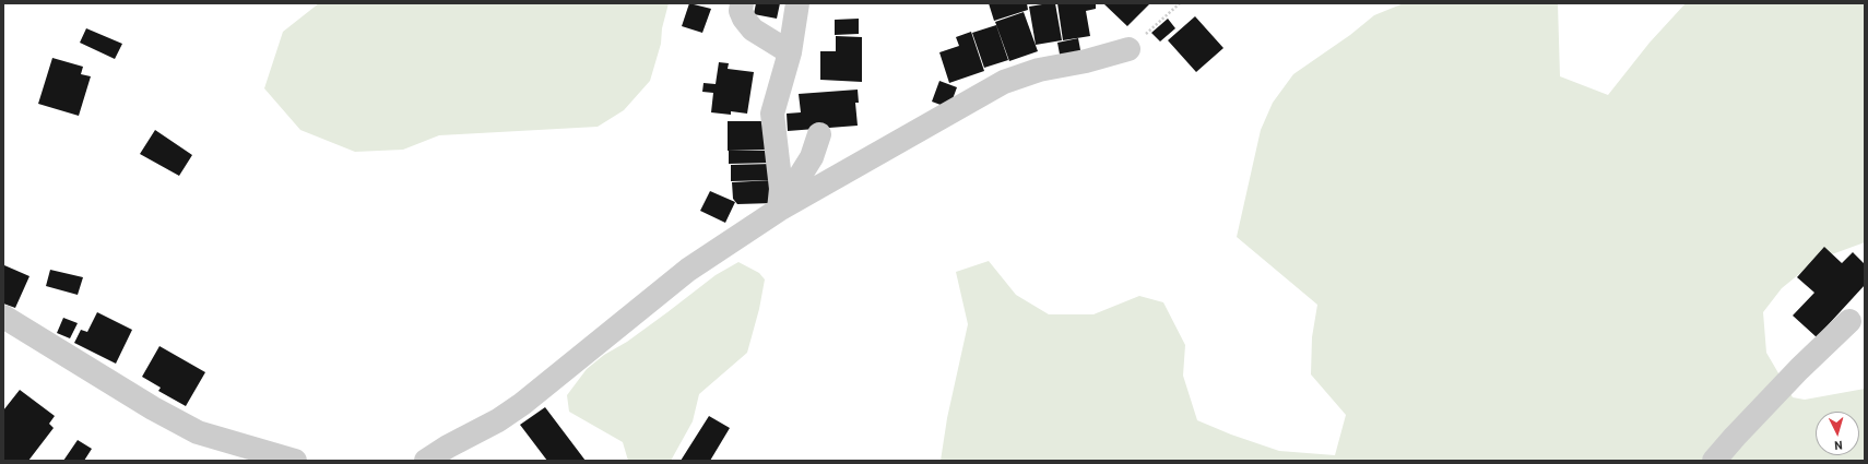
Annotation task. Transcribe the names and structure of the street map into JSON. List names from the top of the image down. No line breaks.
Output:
{"north":"bottom"}
